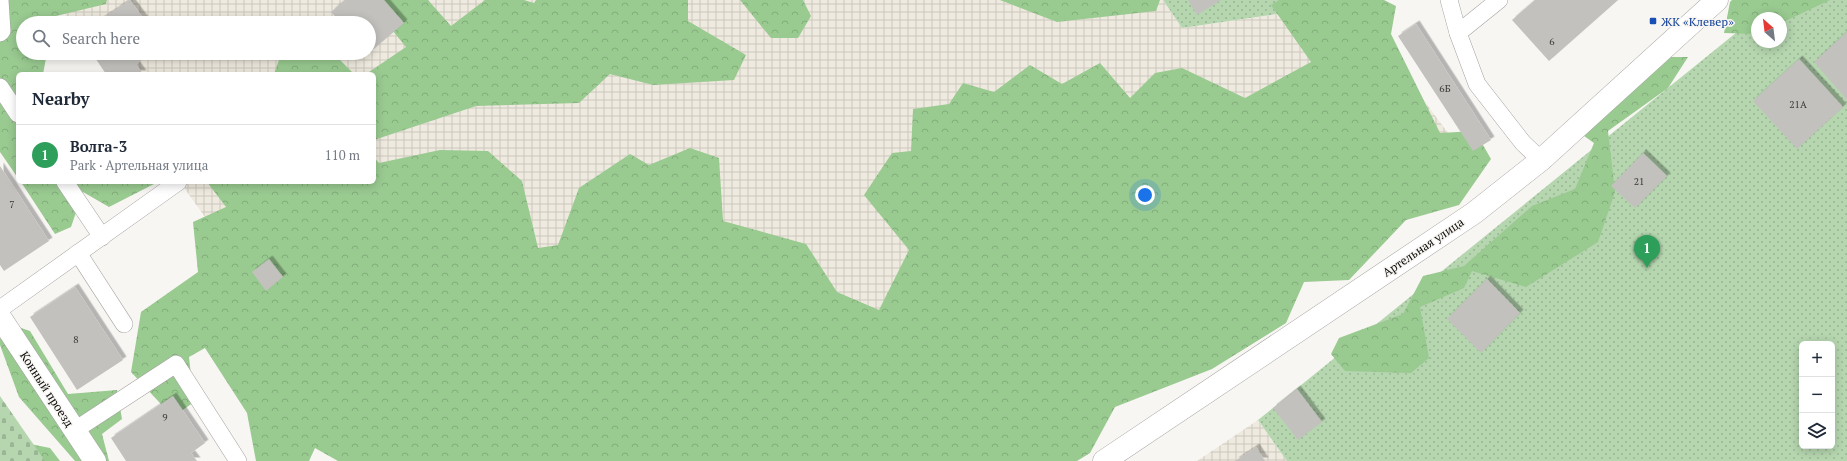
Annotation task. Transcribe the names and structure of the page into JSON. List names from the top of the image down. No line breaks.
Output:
{"streets":{"street":["Артельная улица","Конный проезд"]},"places":{"transit":["ЖК «Клевер»"]},"house_numbers":["6","6Б","21А","21","7","8","9"],"north":"top left","page":{"search":"Search here","heading":"Nearby","list":[{"mark":"1","name":"Волга-3","note":"Park · Артельная улица","value":"110 m"}],"pins":"1","map_buttons":["+","−"]}}
